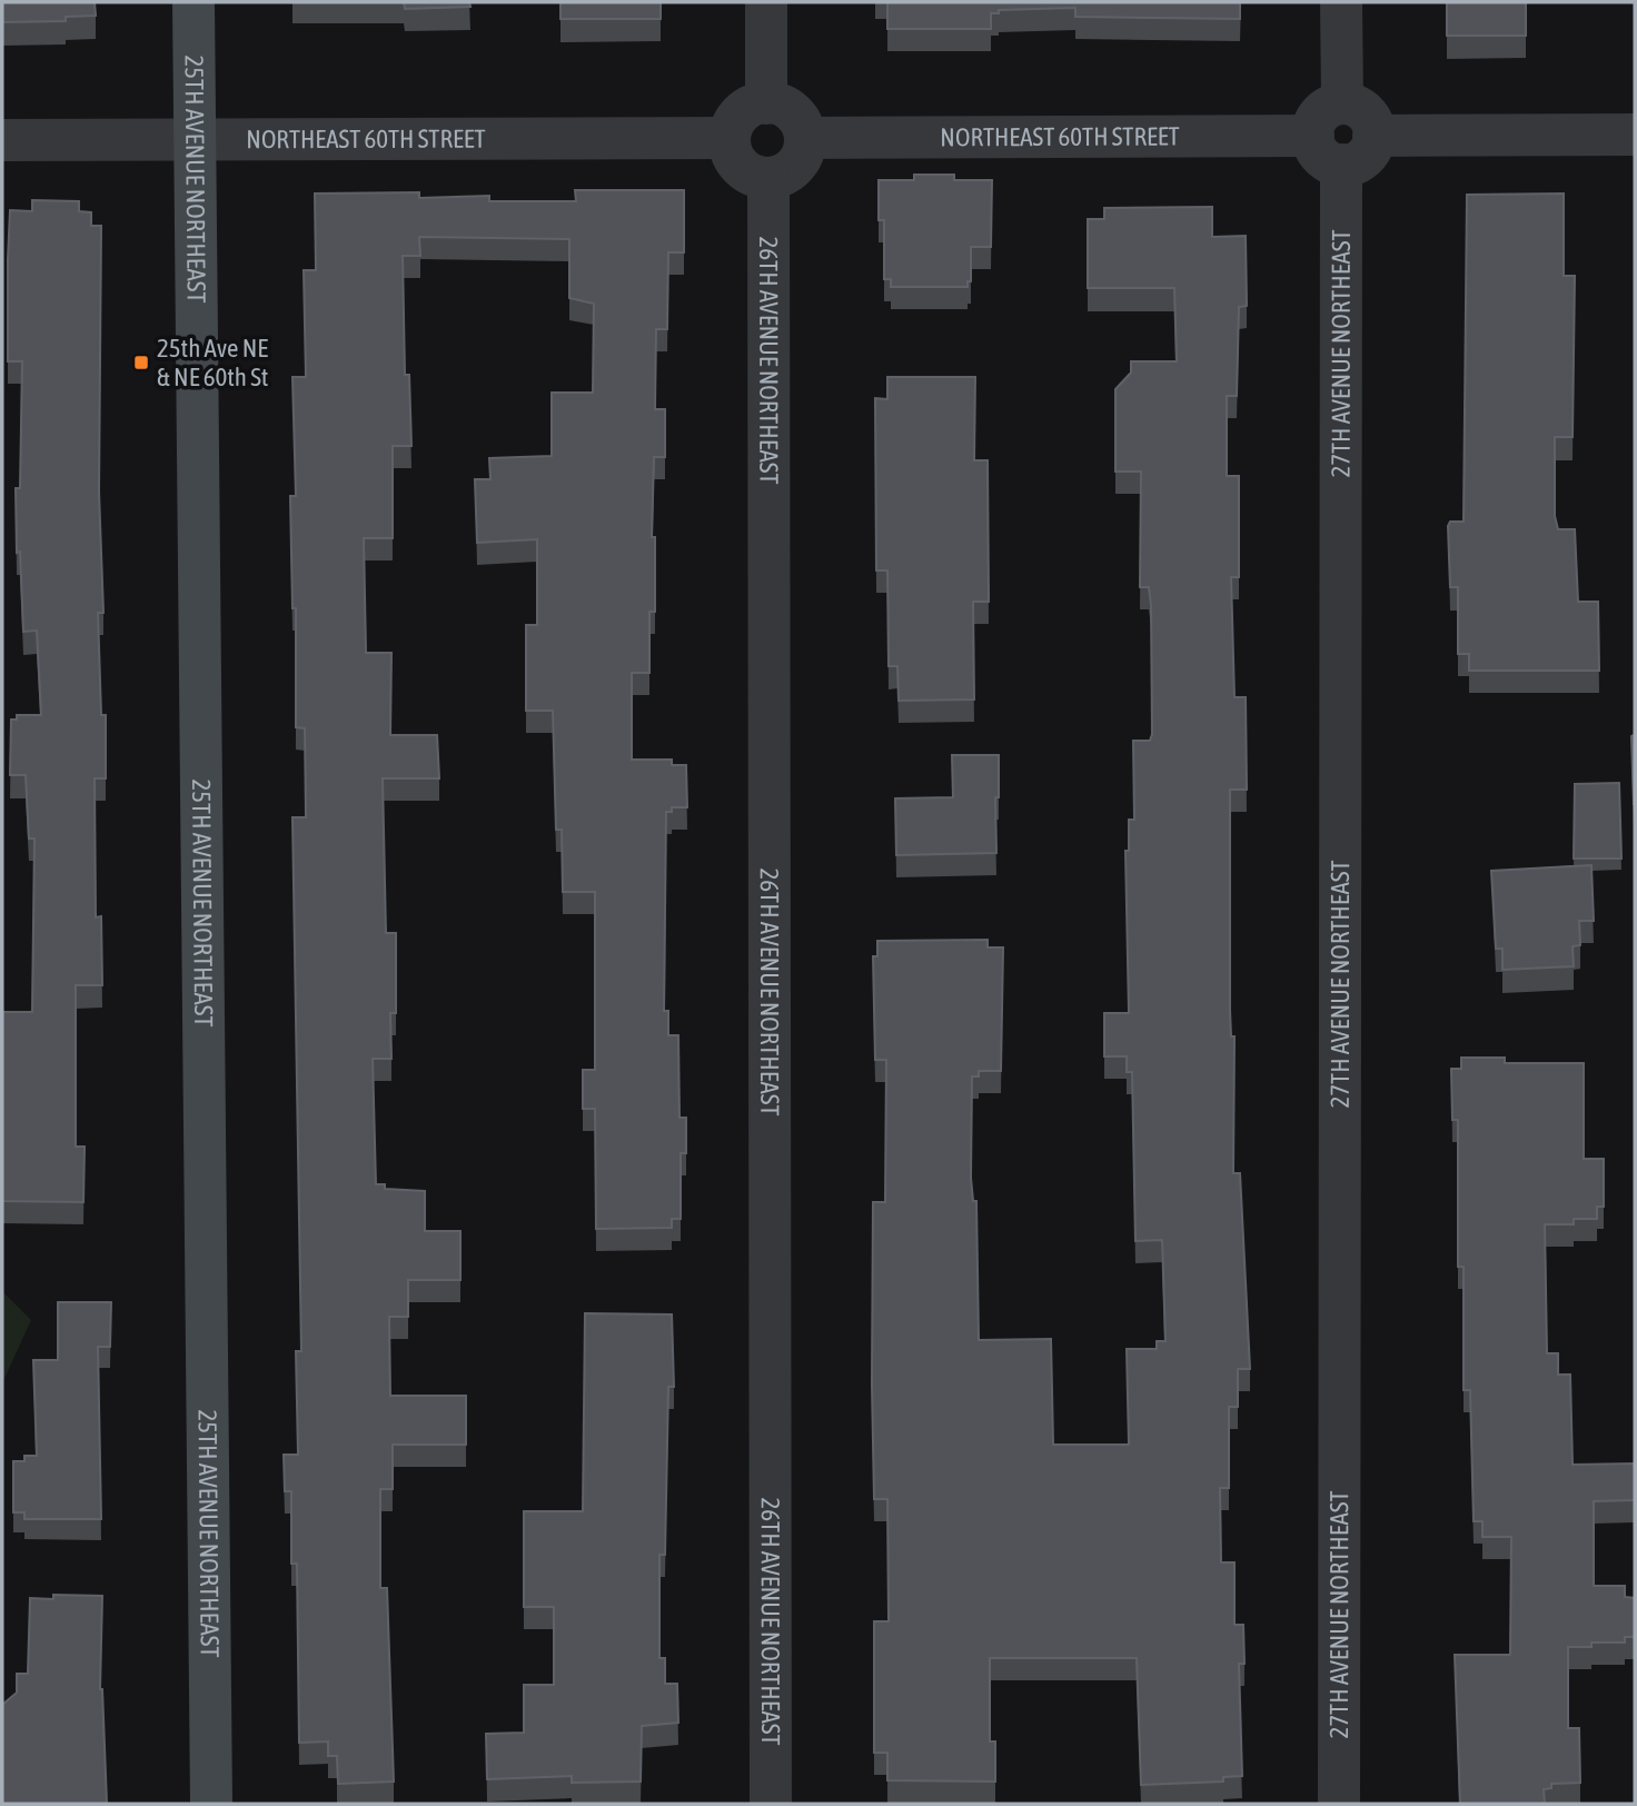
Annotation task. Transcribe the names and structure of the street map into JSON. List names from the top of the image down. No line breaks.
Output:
{"streets":{"main road":["25TH AVENUE NORTHEAST"],"street":["NORTHEAST 60TH STREET","27TH AVENUE NORTHEAST","26TH AVENUE NORTHEAST"]},"crossings":[["NORTHEAST 60TH STREET","25TH AVENUE NORTHEAST"],["NORTHEAST 60TH STREET","27TH AVENUE NORTHEAST"],["NORTHEAST 60TH STREET","26TH AVENUE NORTHEAST"]],"places":{"transit":["25th Ave NE & NE 60th St"]}}
